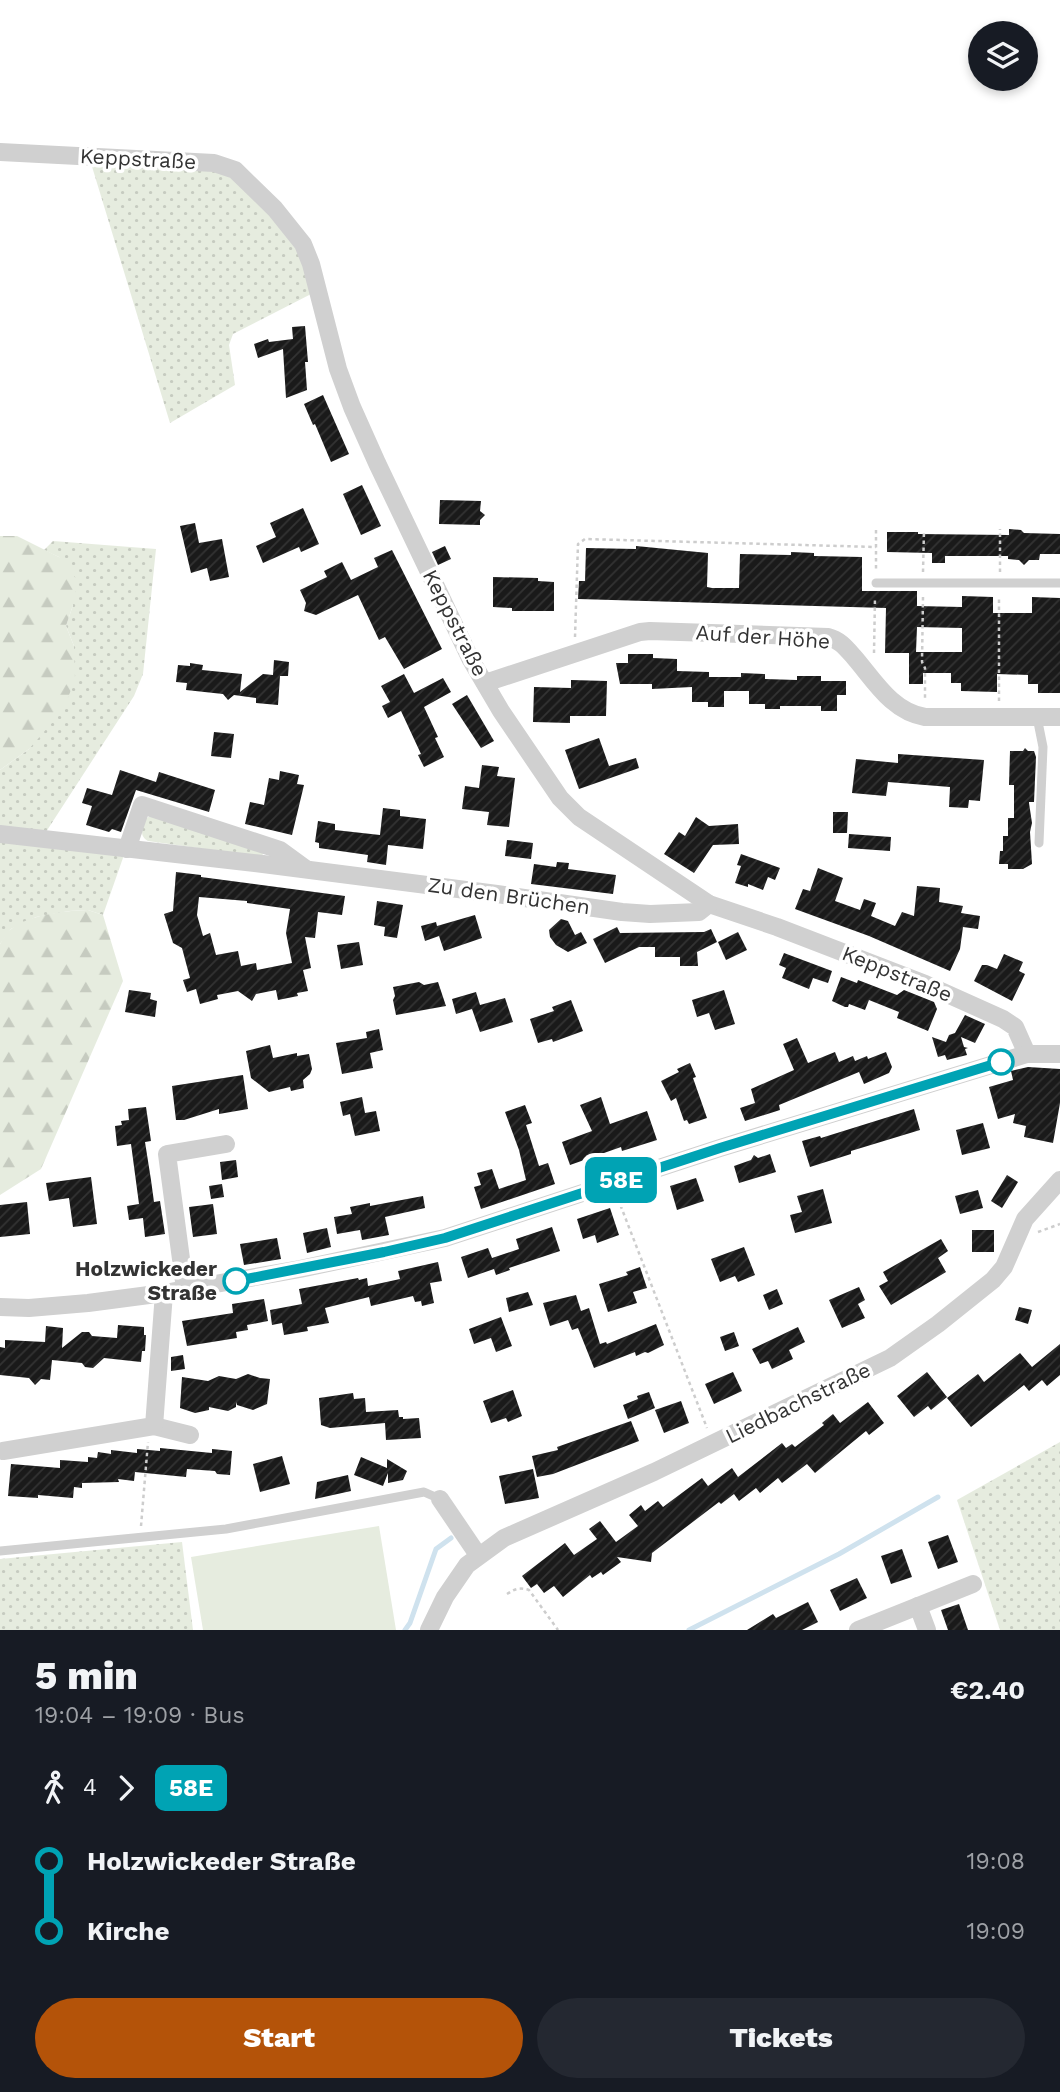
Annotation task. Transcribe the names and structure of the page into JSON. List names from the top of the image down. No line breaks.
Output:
{"streets":{"street":["Keppstraße","Auf der Höhe","Zu den Brüchen","Liedbachstraße"]},"crossings":[["Keppstraße","Auf der Höhe"],["Keppstraße","Zu den Brüchen"]],"places":["Holzwickeder Straße"],"lines":["bus line 58E"],"page":{"on_map":"58E","heading":["5 min","19:04 – 19:09 · Bus","€2.40"],"legs":["4","58E"],"list":[{"name":"Holzwickeder Straße","value":"19:08"},{"name":"Kirche","value":"19:09"}],"buttons":["Start","Tickets"]}}
